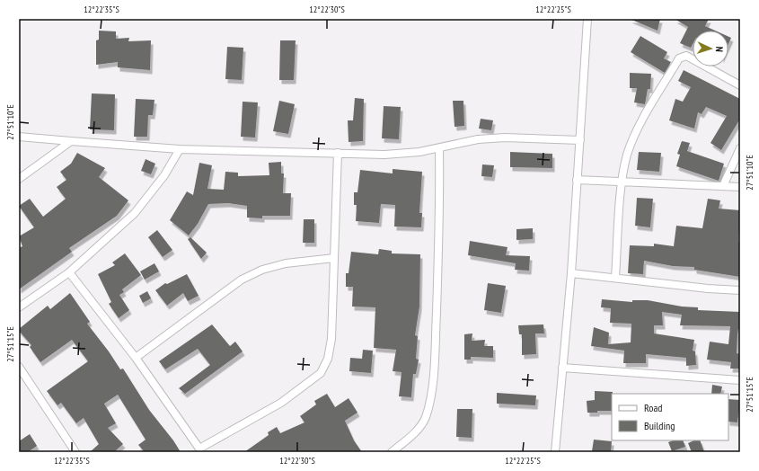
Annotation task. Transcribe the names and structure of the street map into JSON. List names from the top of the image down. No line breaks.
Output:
{"legend":["Road","Building"],"north":"right","coordinates":["12°22'35\"S","12°22'30\"S","12°22'25\"S","27°51'10\"E","27°51'15\"E"]}
